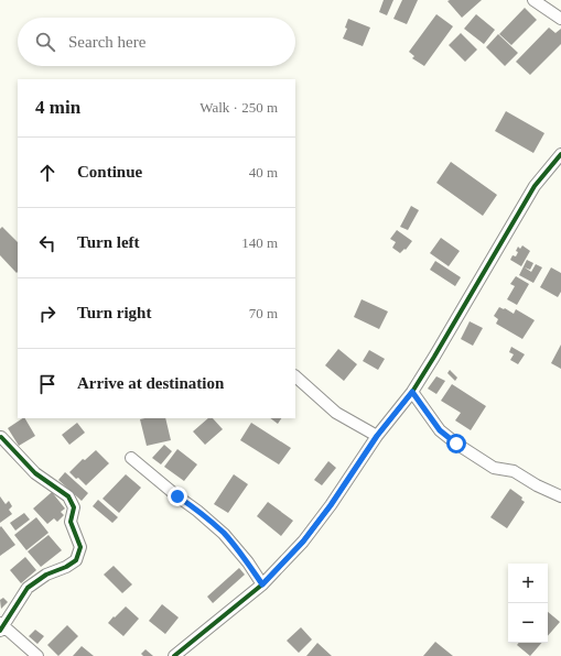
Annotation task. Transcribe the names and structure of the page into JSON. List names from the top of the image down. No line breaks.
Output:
{"page":{"search":"Search here","heading":["4 min","Walk · 250 m"],"list":[["Continue","40 m"],["Turn left","140 m"],["Turn right","70 m"],"Arrive at destination"],"map_buttons":["+","−"]}}
